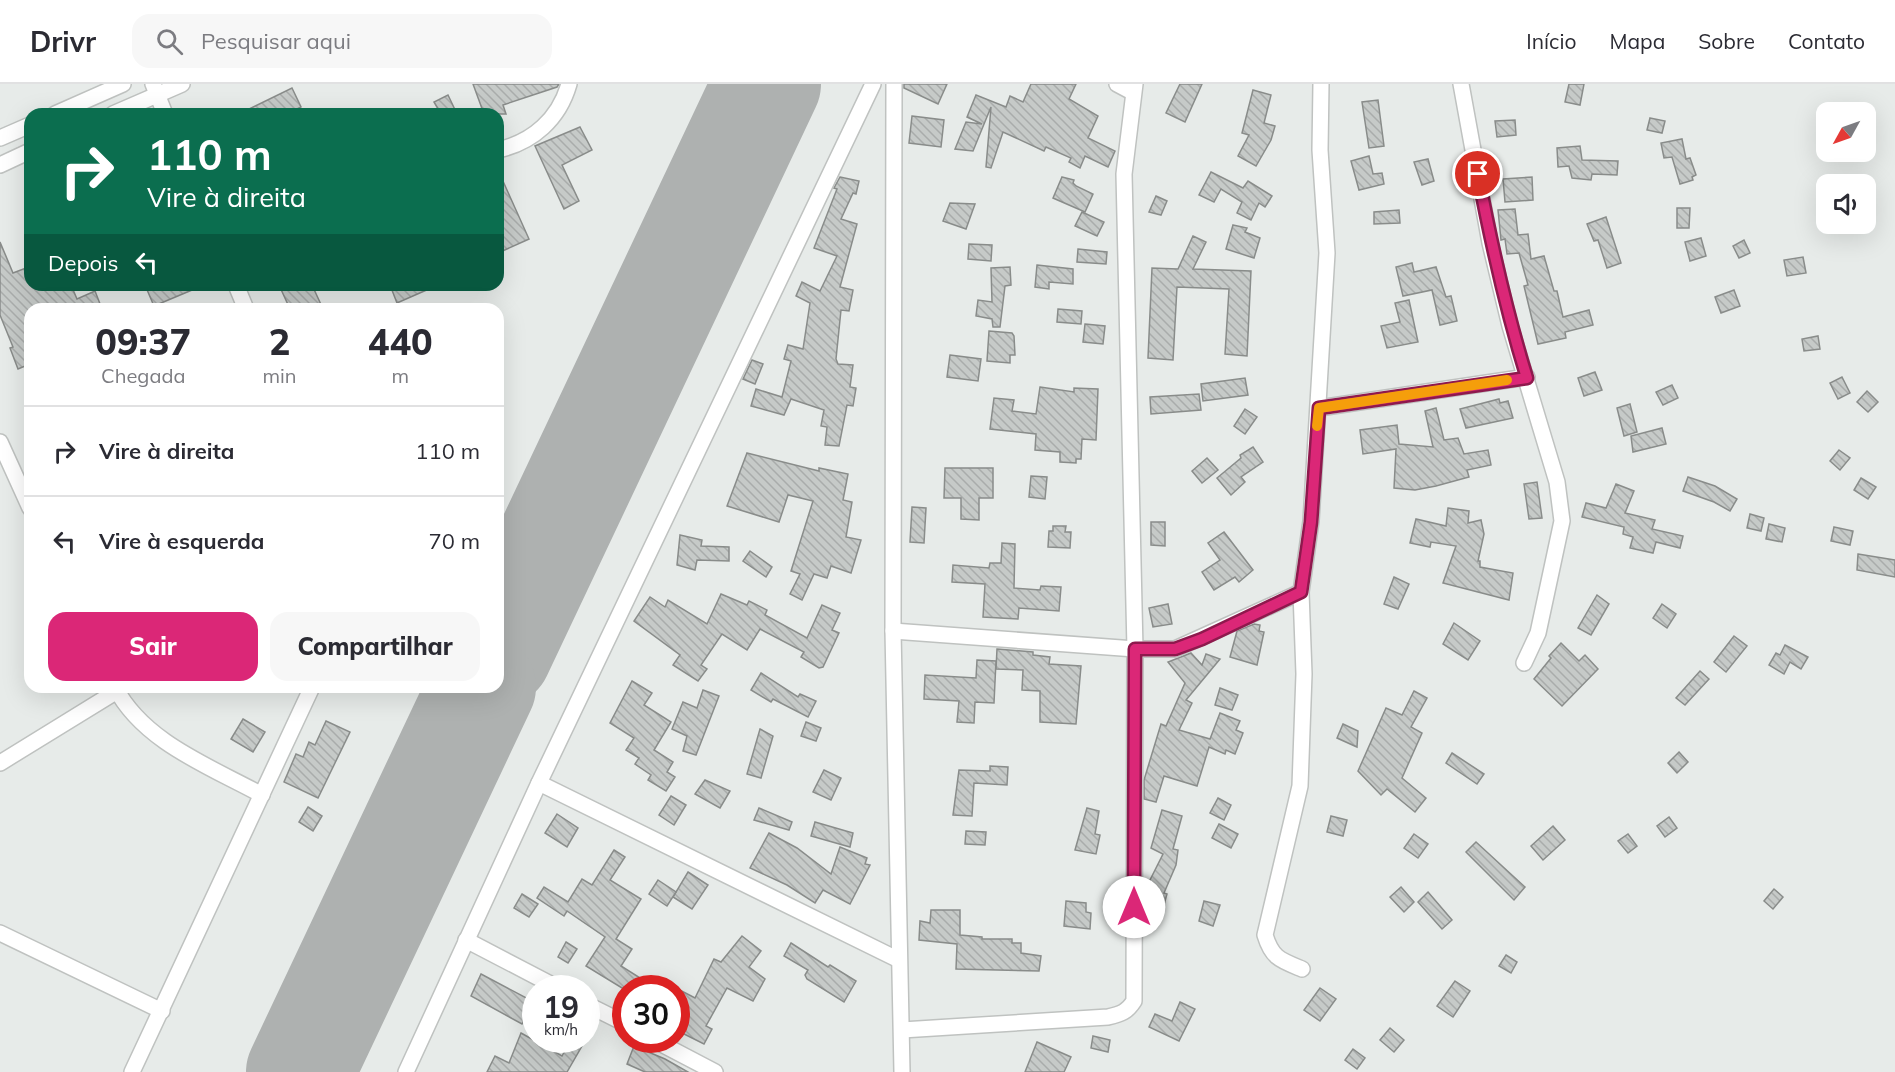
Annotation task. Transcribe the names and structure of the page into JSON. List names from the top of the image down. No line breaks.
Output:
{"north":"bottom left","page":{"header":"Drivr","search":"Pesquisar aqui","nav":["Início","Mapa","Sobre","Contato"],"turn":["110 m","Vire à direita"],"then":"Depois","eta":["09:37","Chegada","2","min","440","m"],"list":[{"name":"Vire à direita","value":"110 m"},{"name":"Vire à esquerda","value":"70 m"}],"buttons":["Sair","Compartilhar"],"speed":"19 km/h","limit":"30"}}
